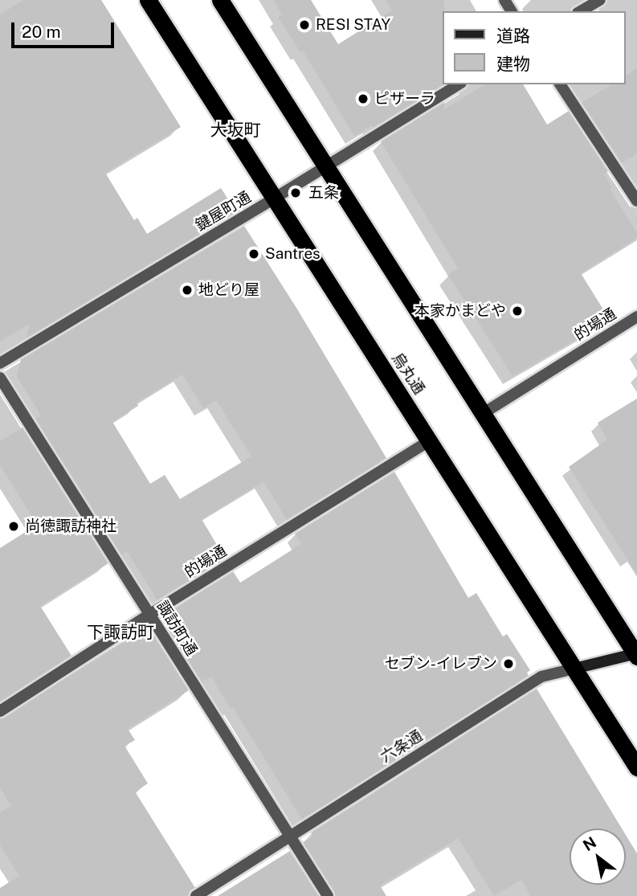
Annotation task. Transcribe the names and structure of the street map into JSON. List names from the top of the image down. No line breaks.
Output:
{"streets":{"highway":["烏丸通"],"street":["鍵屋町通","的場通","諏訪町通","六条通"]},"crossings":[["鍵屋町通","烏丸通"],["的場通","烏丸通"],["的場通","諏訪町通"],["烏丸通","六条通"],["諏訪町通","六条通"]],"districts":["大坂町","下諏訪町"],"places":["RESI STAY","ピザーラ","五条","Santres","地どり屋","本家かまどや","尚徳諏訪神社","セブン-イレブン"],"legend":["道路","建物"],"scale_bar":"20 m","north":"top left"}
